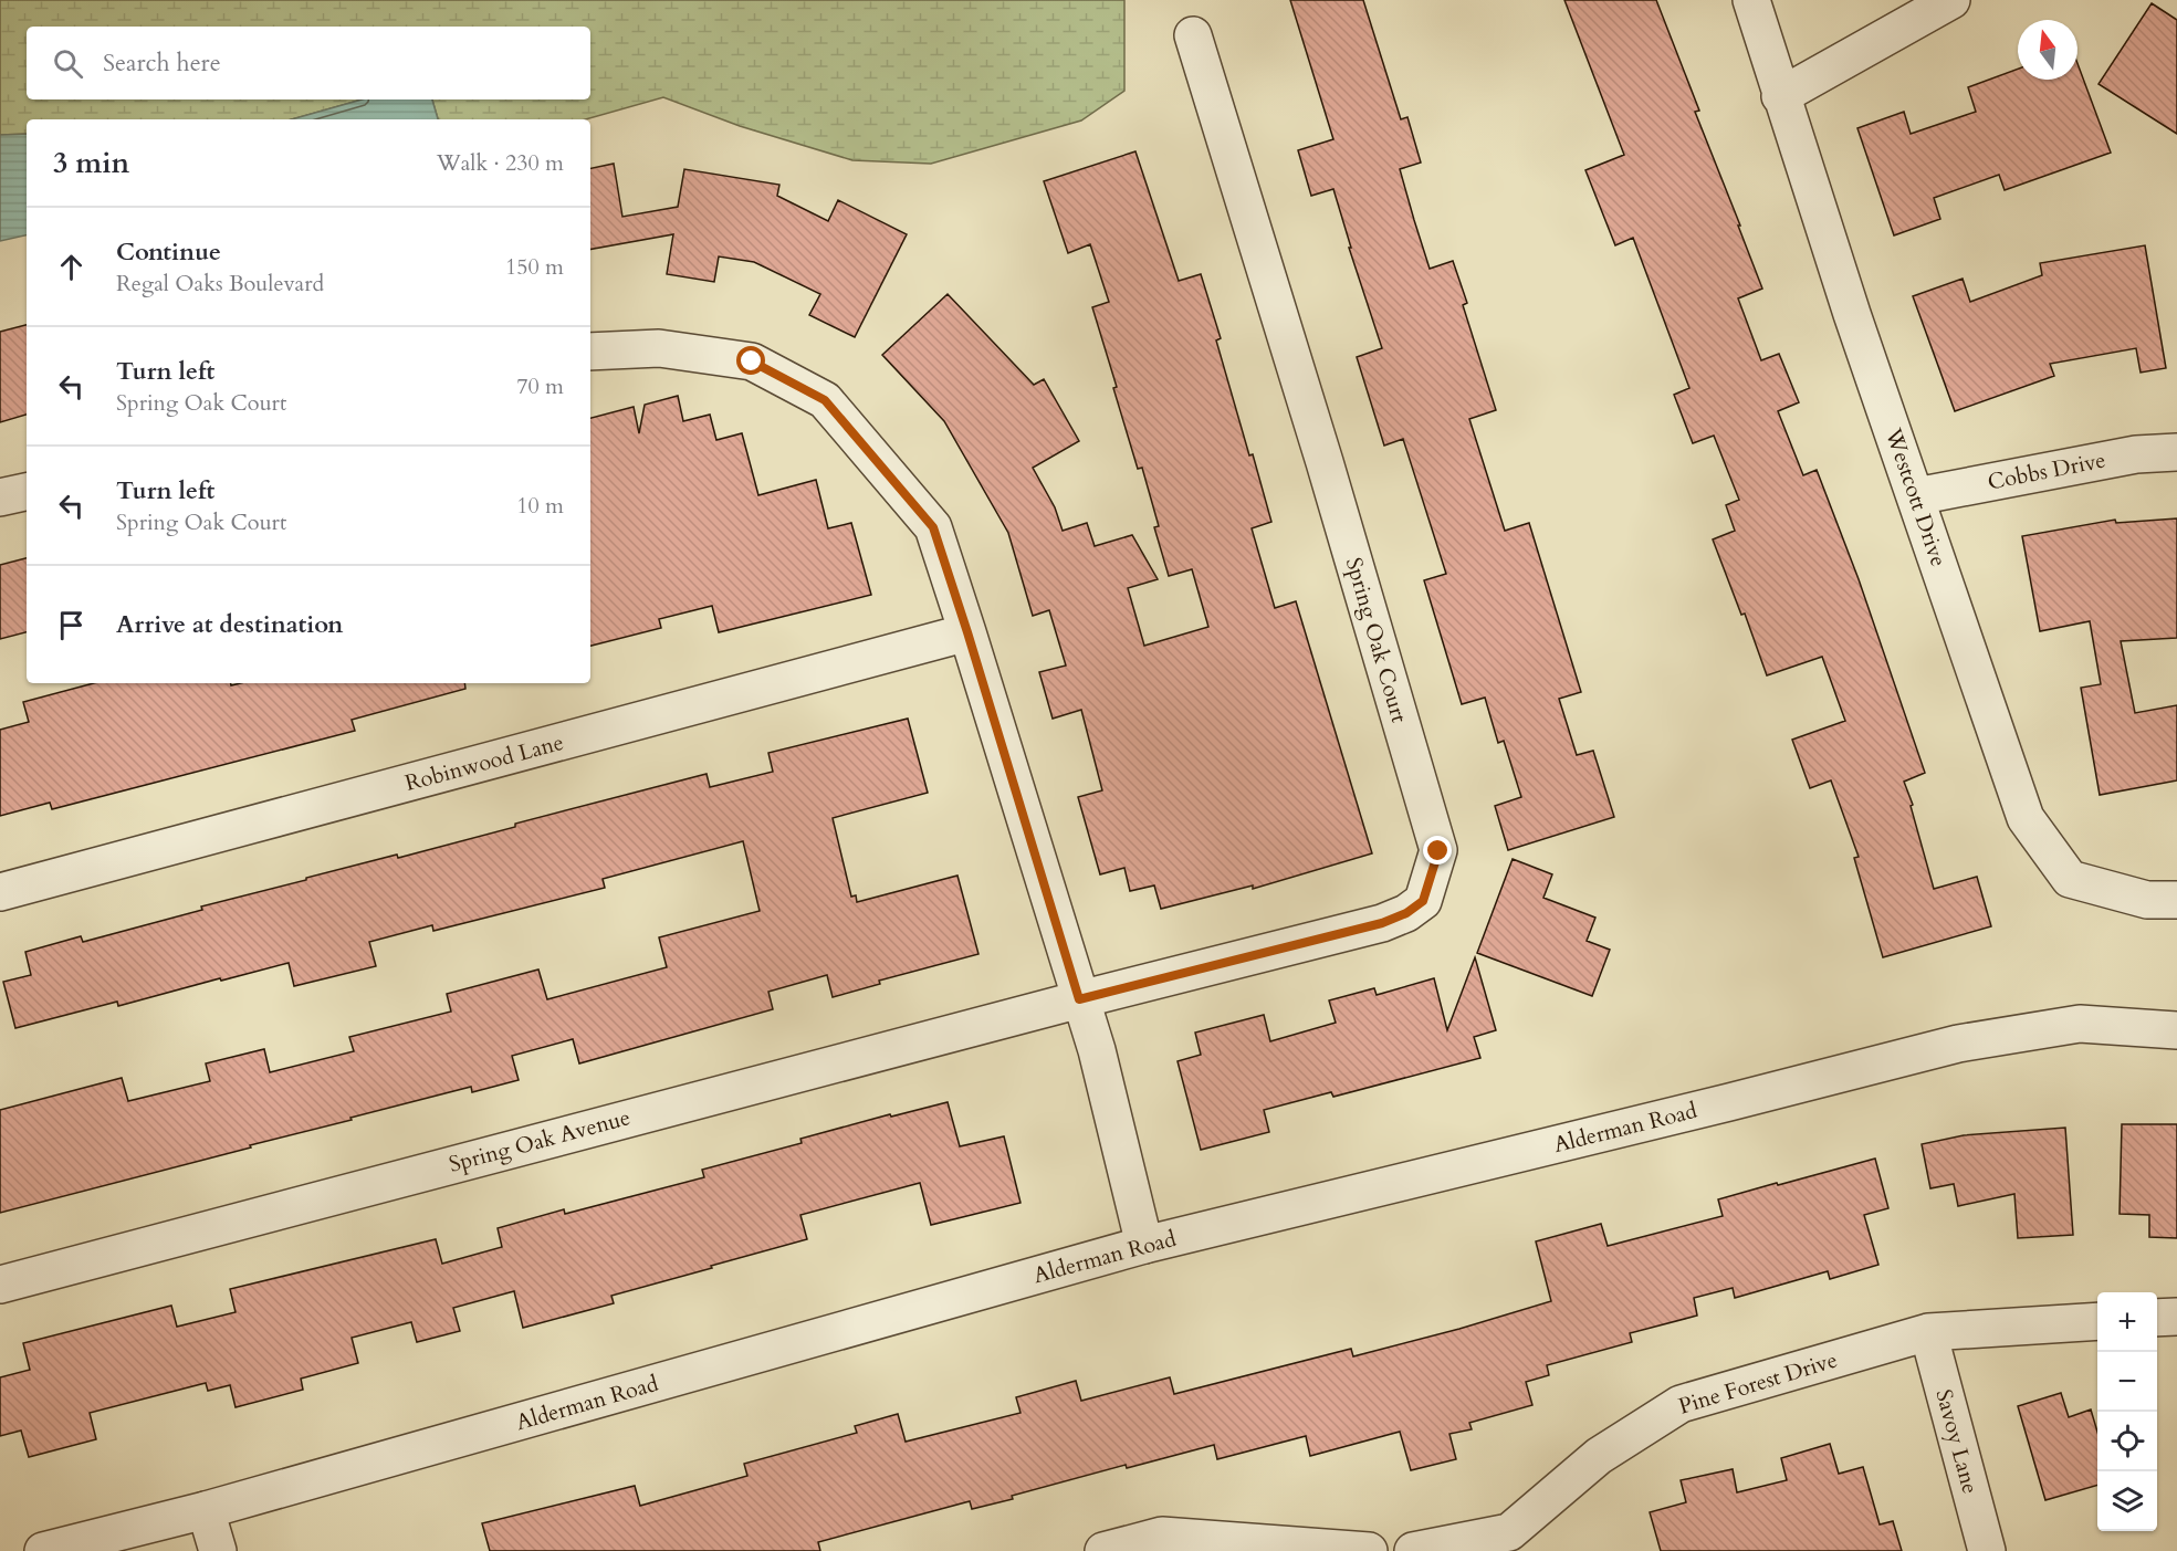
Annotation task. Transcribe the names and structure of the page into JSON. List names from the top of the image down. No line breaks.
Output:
{"streets":{"street":["Cobbs Drive","Westcott Drive","Spring Oak Court","Robinwood Lane","Alderman Road","Spring Oak Avenue","Pine Forest Drive","Savoy Lane"]},"crossings":[["Cobbs Drive","Westcott Drive"],["Spring Oak Court","Spring Oak Avenue"],["Pine Forest Drive","Savoy Lane"]],"north":"top","page":{"search":"Search here","heading":["3 min","Walk · 230 m"],"list":[["Continue","Regal Oaks Boulevard","150 m"],["Turn left","Spring Oak Court","70 m"],["Turn left","Spring Oak Court","10 m"],"Arrive at destination"],"map_buttons":["+","−"]}}
